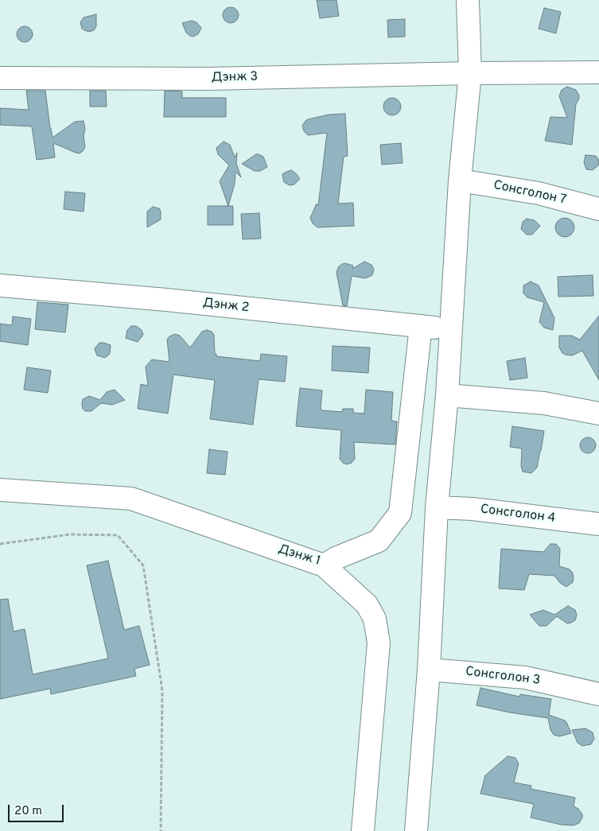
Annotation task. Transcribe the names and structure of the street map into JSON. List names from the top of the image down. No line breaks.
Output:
{"streets":{"street":["Дэнж 3","Сонсголон 7","Дэнж 2","Сонсголон 4","Дэнж 1","Сонсголон 3"]},"crossings":[["Дэнж 2","Дэнж 1"]],"scale_bar":"20 m"}
